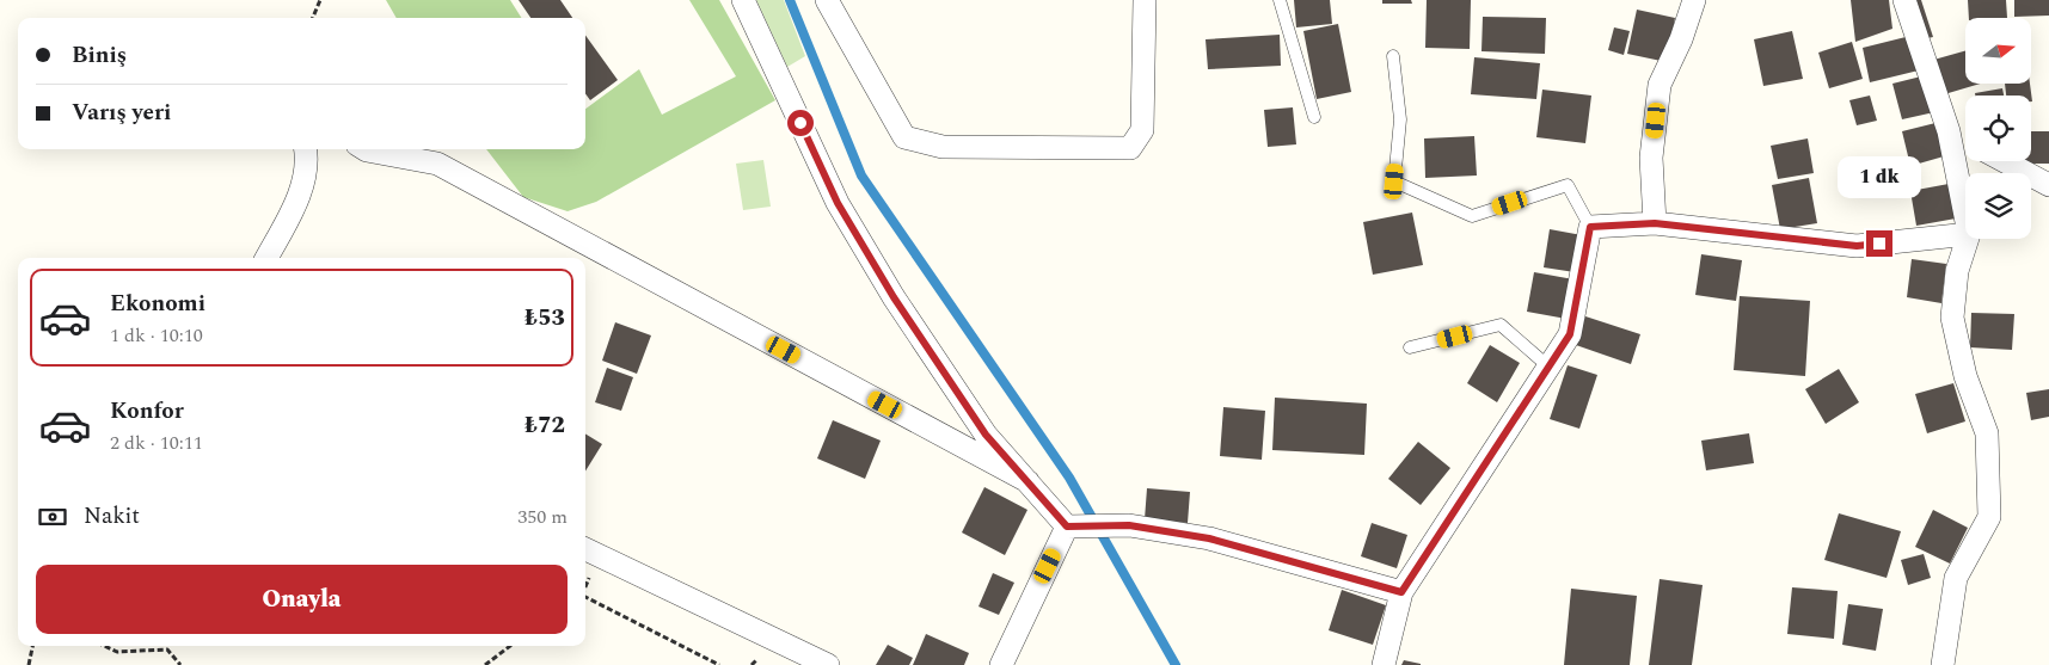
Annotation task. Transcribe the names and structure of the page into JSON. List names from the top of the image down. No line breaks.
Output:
{"north":"right","page":{"banner":["Biniş","Varış yeri"],"bubble":"1 dk","list":[{"name":"Ekonomi","note":"1 dk · 10:10","value":"₺53"},{"name":"Konfor","note":"2 dk · 10:11","value":"₺72"}],"pay":["Nakit","350 m"],"buttons":"Onayla"}}
